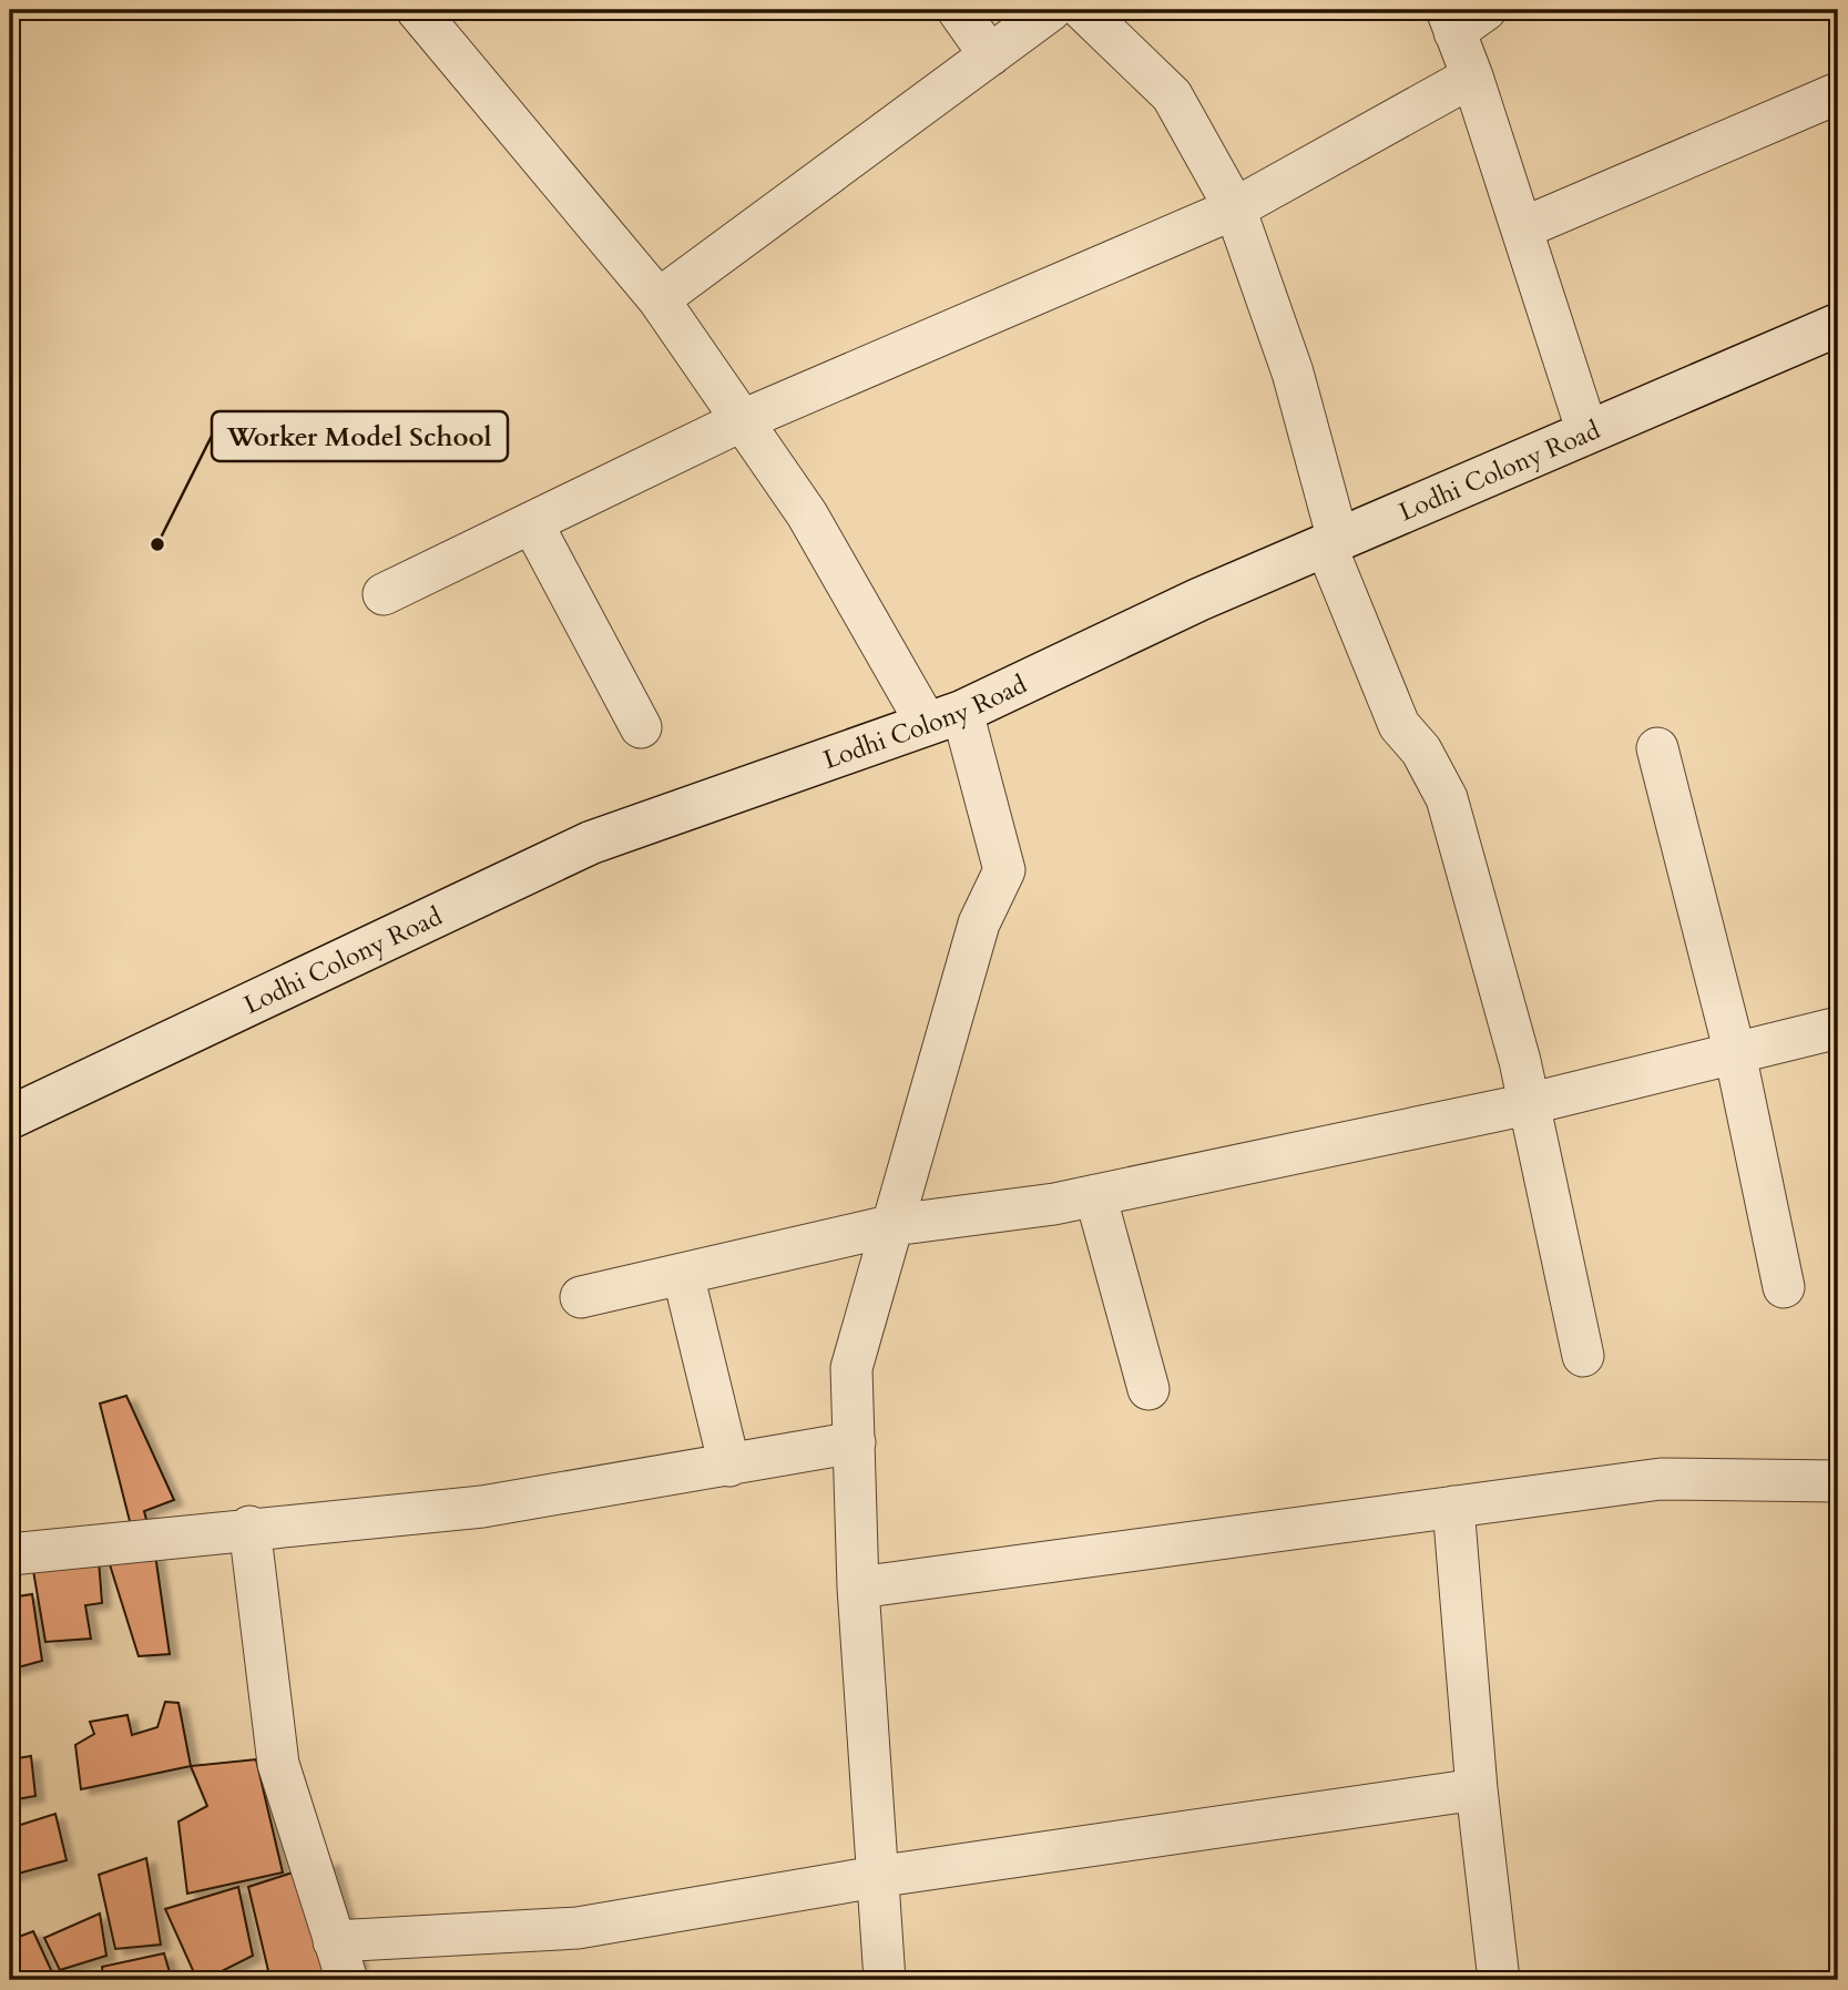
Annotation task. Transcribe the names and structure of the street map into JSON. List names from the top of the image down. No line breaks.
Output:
{"streets":{"main road":["Lodhi Colony Road"]},"places":["Worker Model School"]}
